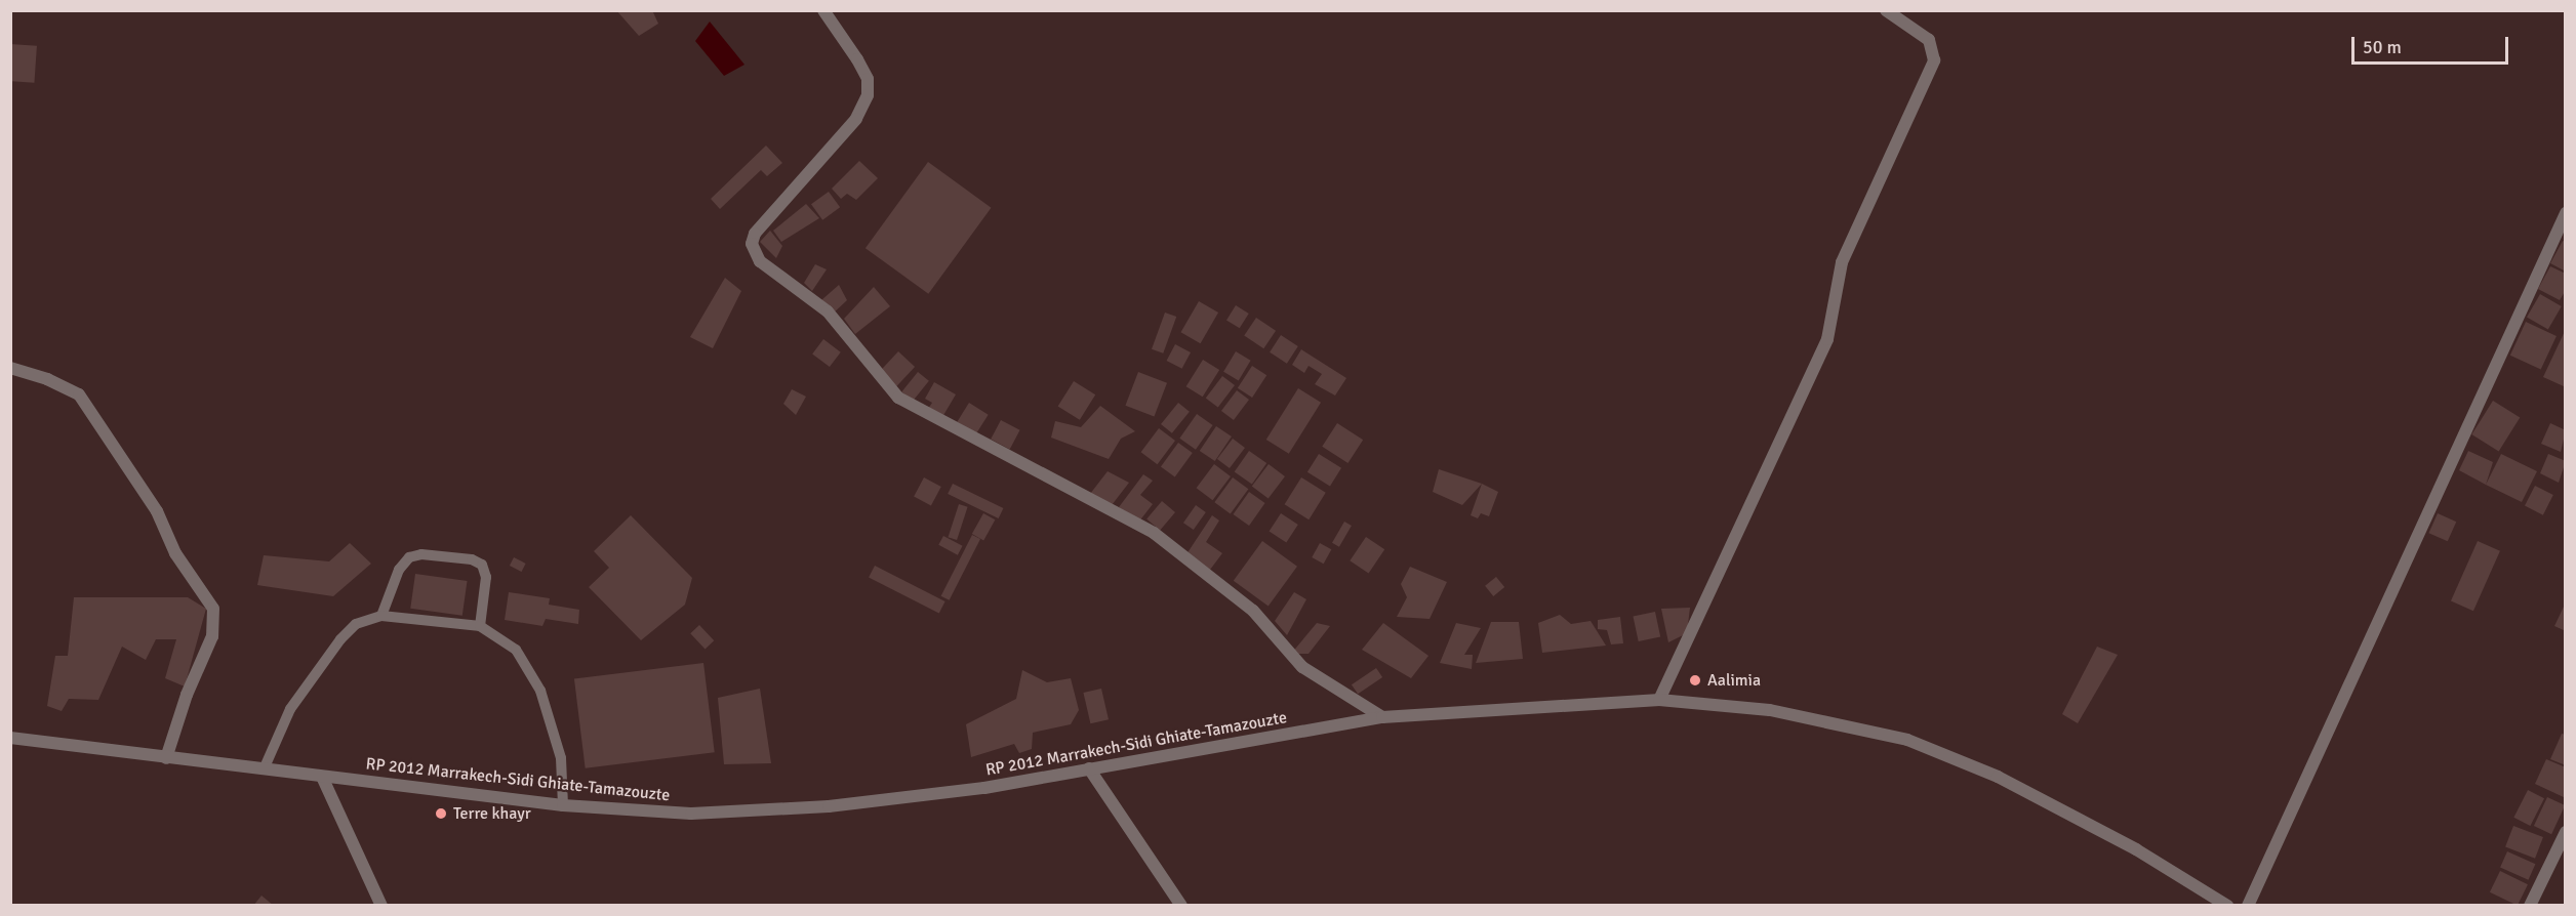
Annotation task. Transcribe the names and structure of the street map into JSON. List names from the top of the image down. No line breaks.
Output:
{"streets":{"street":["RP 2012 Marrakech-Sidi Ghiate-Tamazouzte"]},"places":["Aalimia","Terre khayr"],"scale_bar":"50 m"}
